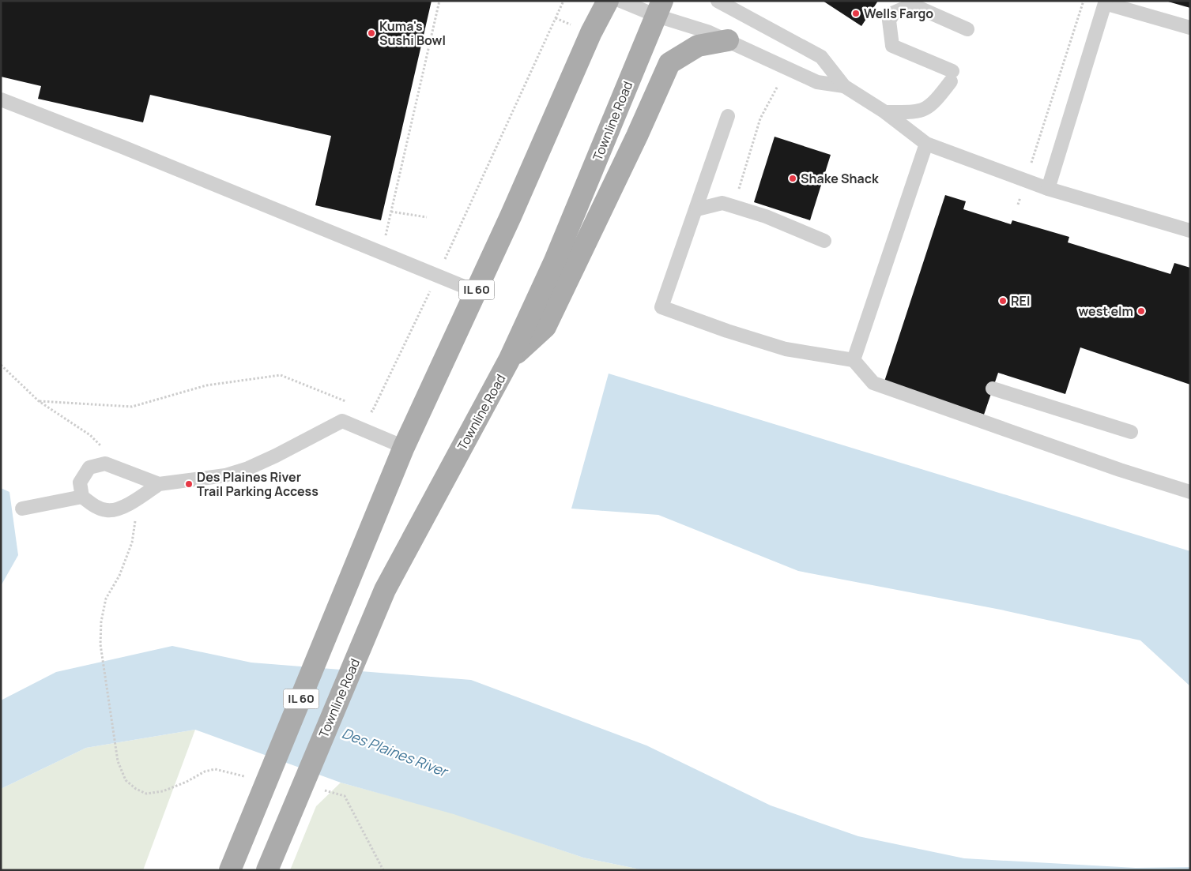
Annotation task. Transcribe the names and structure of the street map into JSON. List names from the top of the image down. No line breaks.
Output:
{"streets":{"main road":["Townline Road","IL 60"]},"water":["Des Plaines River"],"places":["Wells Fargo","Kuma's Sushi Bowl","Shake Shack","REI","west elm","Des Plaines River Trail Parking Access"]}
